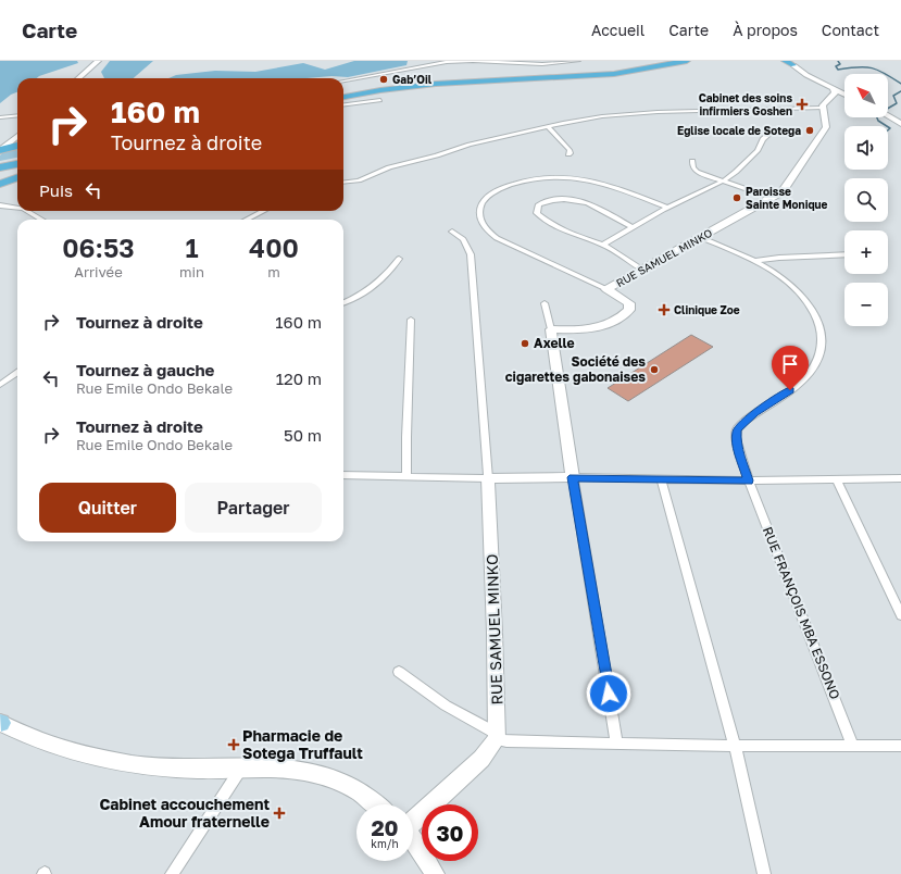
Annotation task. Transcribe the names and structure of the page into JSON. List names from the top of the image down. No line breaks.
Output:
{"streets":{"street":["RUE SAMUEL MINKO","RUE FRANÇOIS MBA ESSONO"]},"places":{"other":["Gab’Oil","Eglise locale de Sotega","Paroisse Sainte Monique","Axelle","Société des cigarettes gabonaises"],"health":["Cabinet des soins infirmiers Goshen","Clinique Zoe","Pharmacie de Sotega Truffault","Cabinet accouchement Amour fraternelle"]},"north":"top left","page":{"header":"Carte","nav":["Accueil","Carte","À propos","Contact"],"map_buttons":["+","−"],"turn":["160 m","Tournez à droite"],"then":"Puis","eta":["06:53","Arrivée","1","min","400","m"],"list":[{"name":"Tournez à droite","value":"160 m"},{"name":"Tournez à gauche","note":"Rue Emile Ondo Bekale","value":"120 m"},{"name":"Tournez à droite","note":"Rue Emile Ondo Bekale","value":"50 m"}],"buttons":["Quitter","Partager"],"speed":"20 km/h","limit":"30"}}
